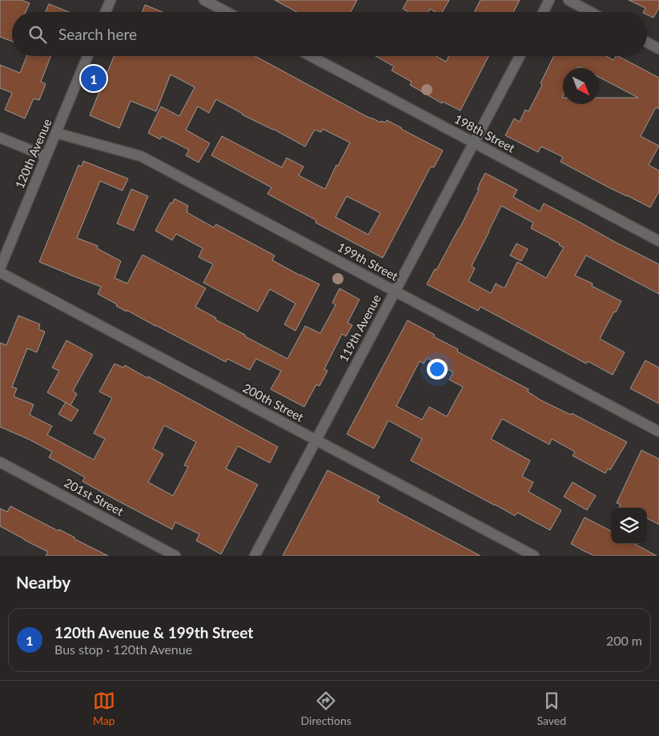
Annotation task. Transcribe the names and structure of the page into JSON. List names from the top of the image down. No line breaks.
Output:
{"streets":{"street":["198th Street","120th Avenue","199th Street","119th Avenue","200th Street","201st Street"]},"crossings":[["198th Street","119th Avenue"],["120th Avenue","199th Street"],["199th Street","119th Avenue"],["119th Avenue","200th Street"]],"north":"bottom right","page":{"search":"Search here","pins":"1","heading":"Nearby","list":[{"mark":"1","name":"120th Avenue & 199th Street","note":"Bus stop · 120th Avenue","value":"200 m"}],"nav":["Map","Directions","Saved"]}}
